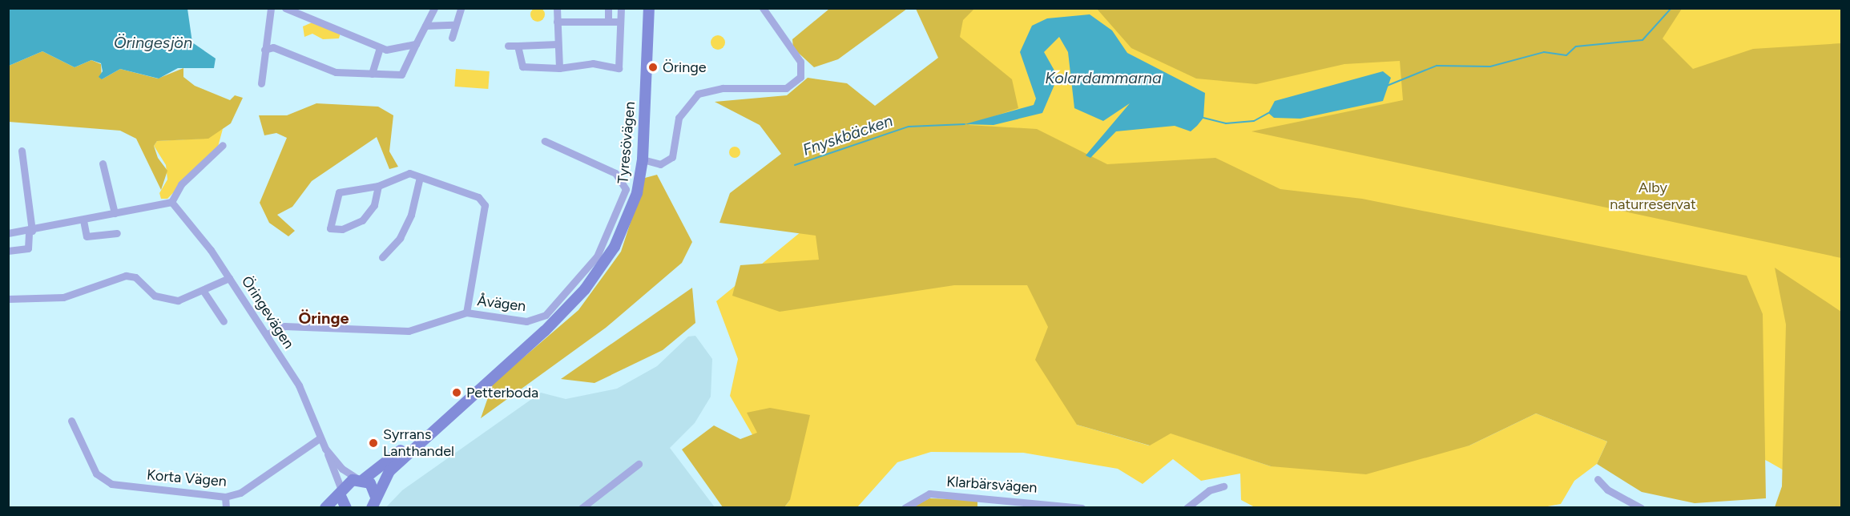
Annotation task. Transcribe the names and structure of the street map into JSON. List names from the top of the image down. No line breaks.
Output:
{"streets":{"main road":["Tyresövägen"],"street":["Åvägen","Öringevägen","Korta Vägen","Klarbärsvägen"]},"crossings":[["Tyresövägen","Öringevägen"],["Åvägen","Öringevägen"],["Öringevägen","Korta Vägen"]],"districts":["Öringe"],"water":["Öringesjön","Kolardammarna","Fnyskbäcken"],"parks":["Alby naturreservat"],"places":["Öringe","Petterboda","Syrrans Lanthandel"]}
